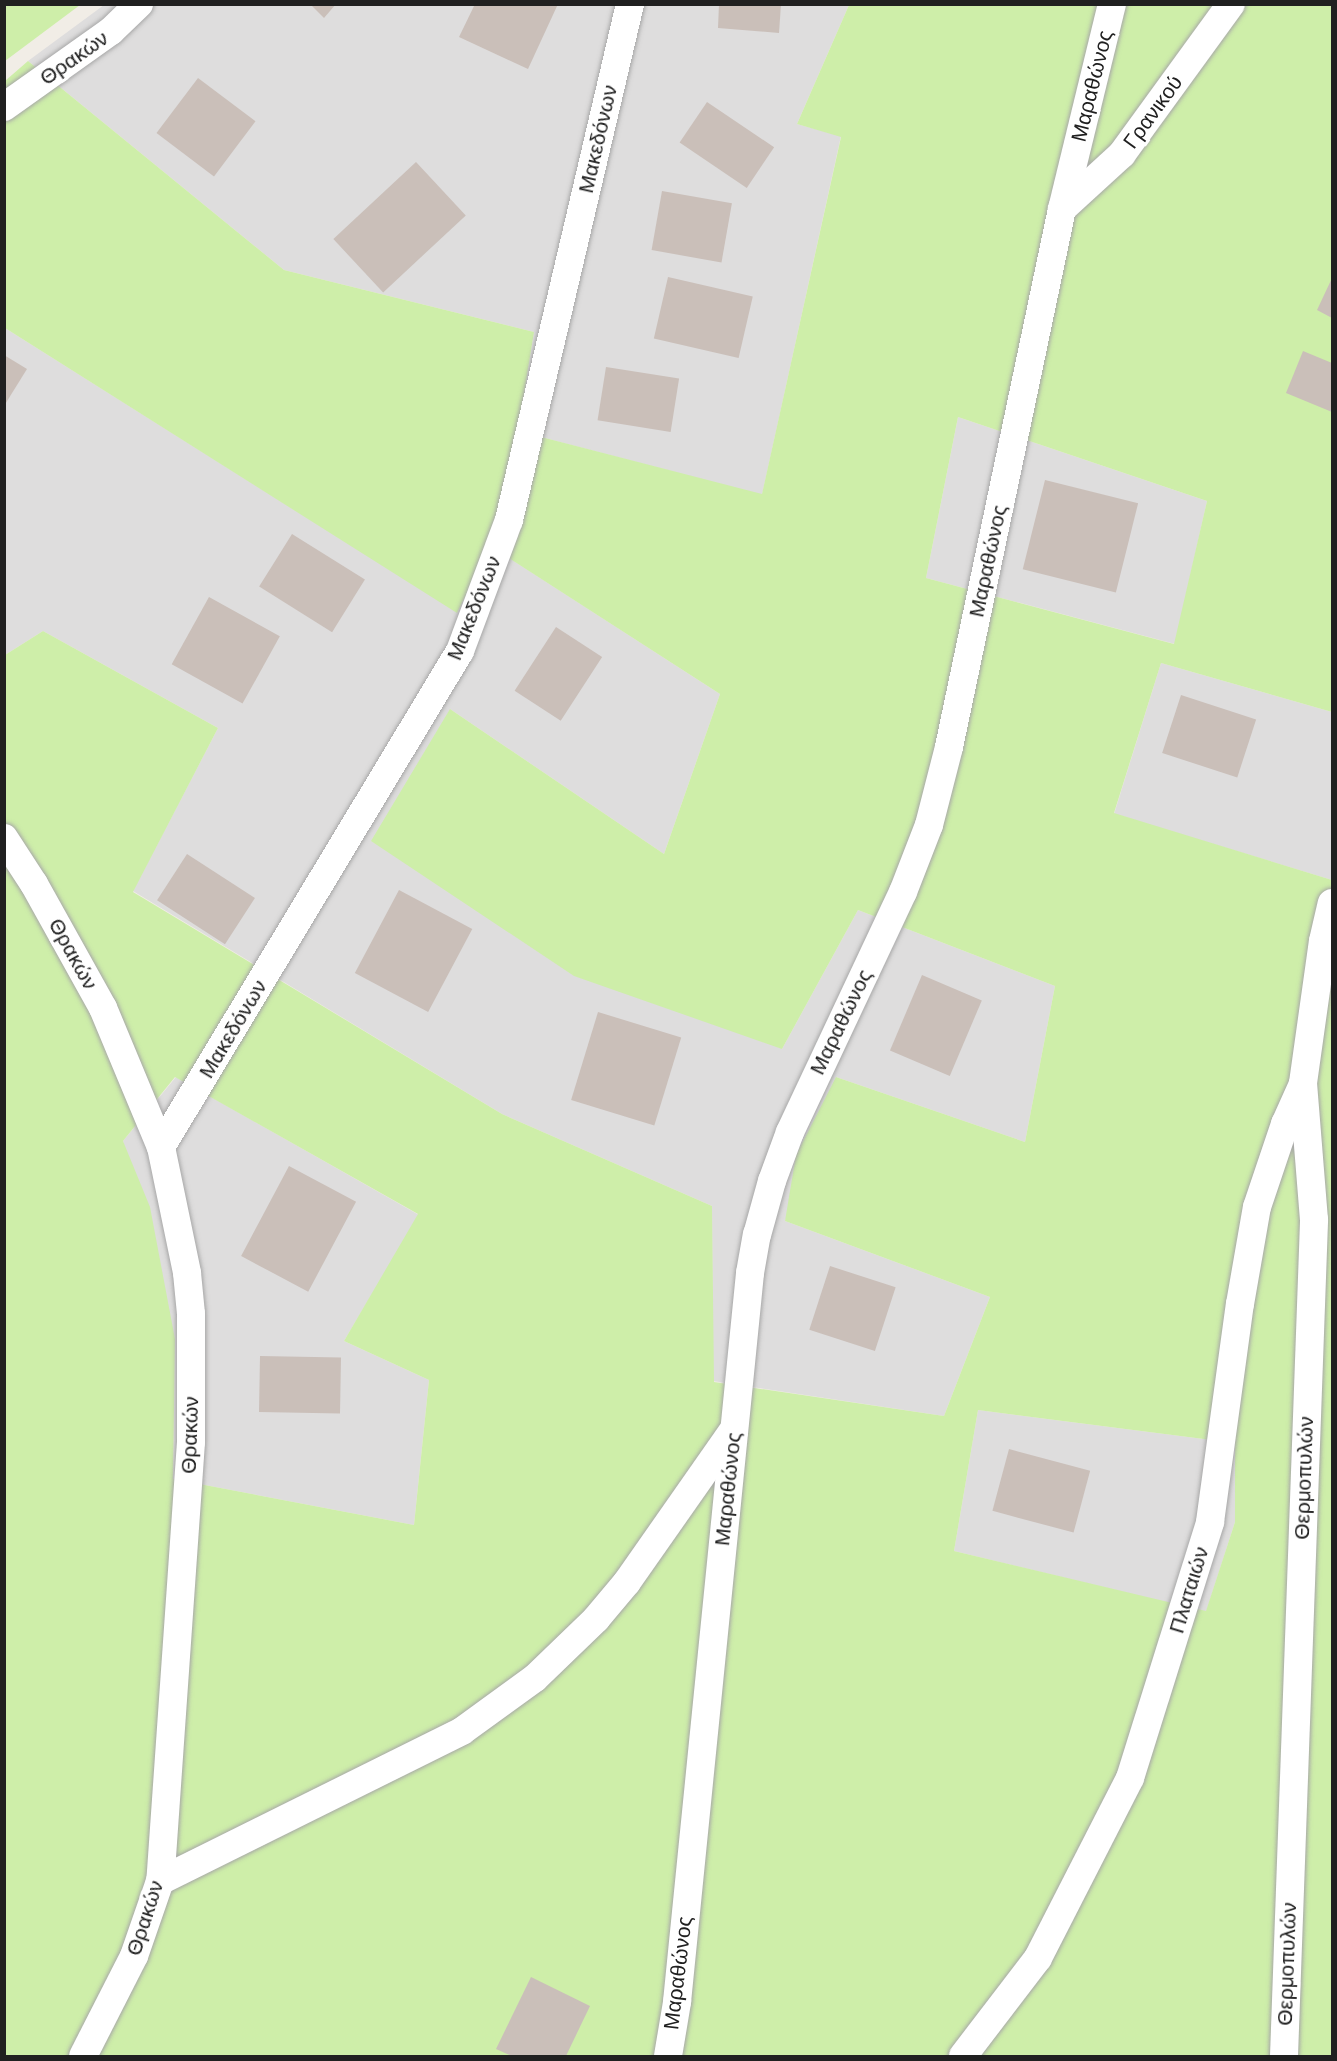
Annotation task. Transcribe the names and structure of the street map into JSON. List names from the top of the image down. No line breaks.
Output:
{"streets":{"street":["Θρακών","Μαραθώνος","Γρανικού","Μακεδόνων","Θερμοπυλών","Πλαταιών"]},"crossings":[["Θρακών","Μακεδόνων"],["Μαραθώνος","Γρανικού"],["Θερμοπυλών","Πλαταιών"]]}
